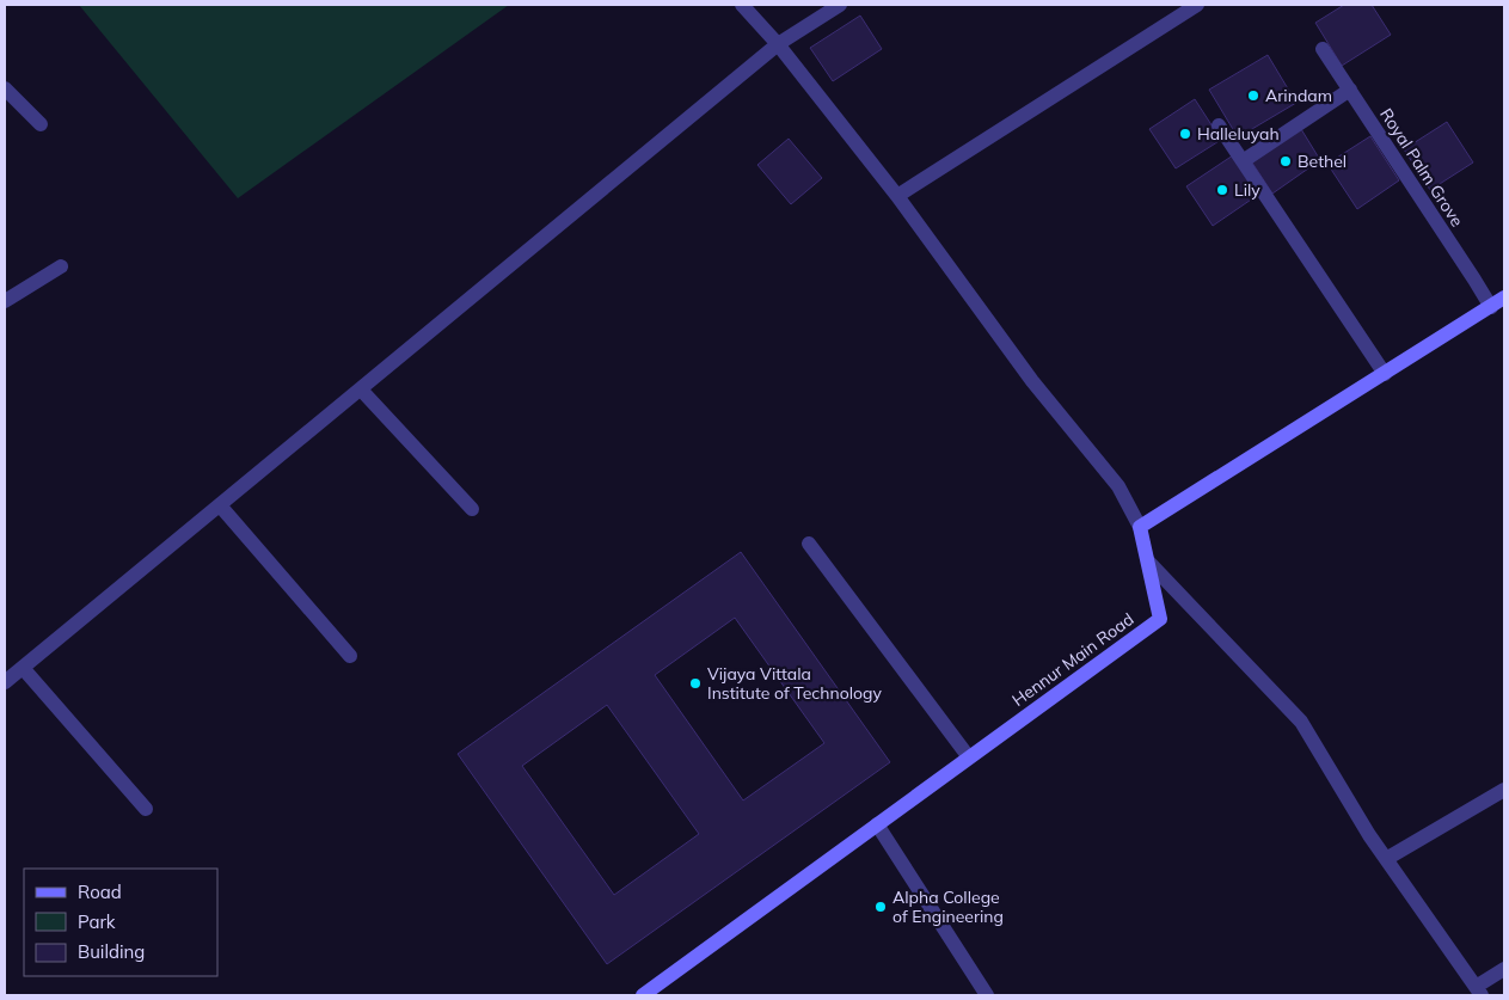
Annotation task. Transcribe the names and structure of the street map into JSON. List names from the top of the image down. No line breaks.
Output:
{"streets":{"main road":["Hennur Main Road"],"street":["Royal Palm Grove"]},"places":["Arindam","Halleluyah","Bethel","Lily","Vijaya Vittala Institute of Technology","Alpha College of Engineering"],"legend":["Road","Park","Building"]}
